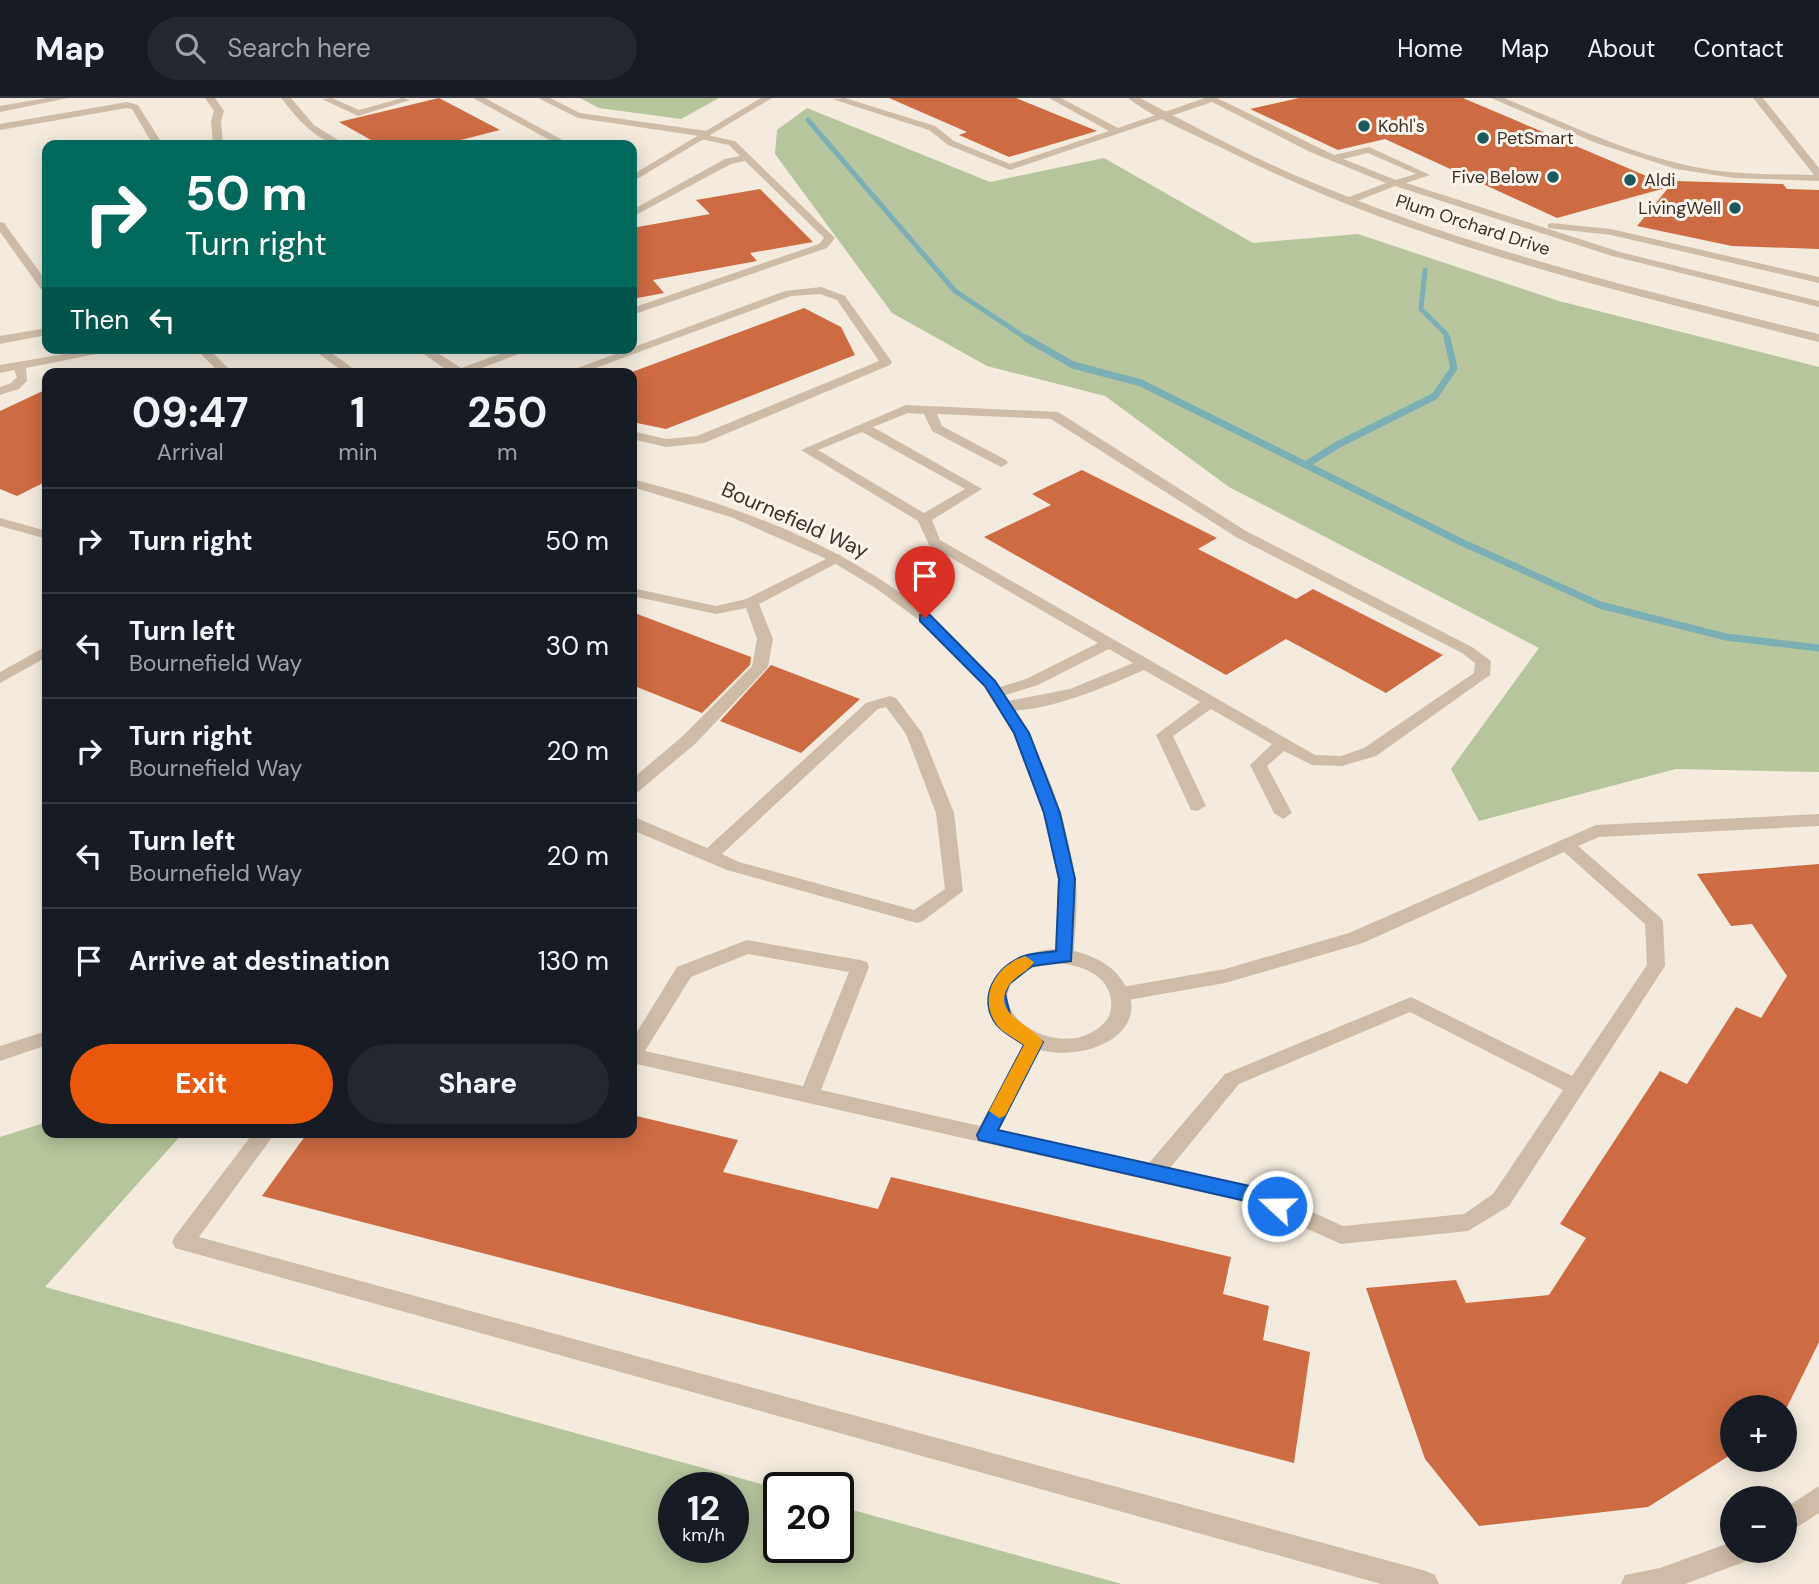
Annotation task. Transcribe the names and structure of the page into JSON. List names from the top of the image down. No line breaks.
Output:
{"streets":{"street":["Plum Orchard Drive","Bournefield Way"]},"places":["Kohl's","PetSmart","Five Below","Aldi","LivingWell"],"page":{"header":"Map","search":"Search here","nav":["Home","Map","About","Contact"],"turn":["50 m","Turn right"],"then":"Then","eta":["09:47","Arrival","1","min","250","m"],"list":[{"name":"Turn right","value":"50 m"},{"name":"Turn left","note":"Bournefield Way","value":"30 m"},{"name":"Turn right","note":"Bournefield Way","value":"20 m"},{"name":"Turn left","note":"Bournefield Way","value":"20 m"},{"name":"Arrive at destination","value":"130 m"}],"buttons":["Exit","Share"],"map_buttons":["+","−"],"speed":"12 km/h","limit":"20"}}
